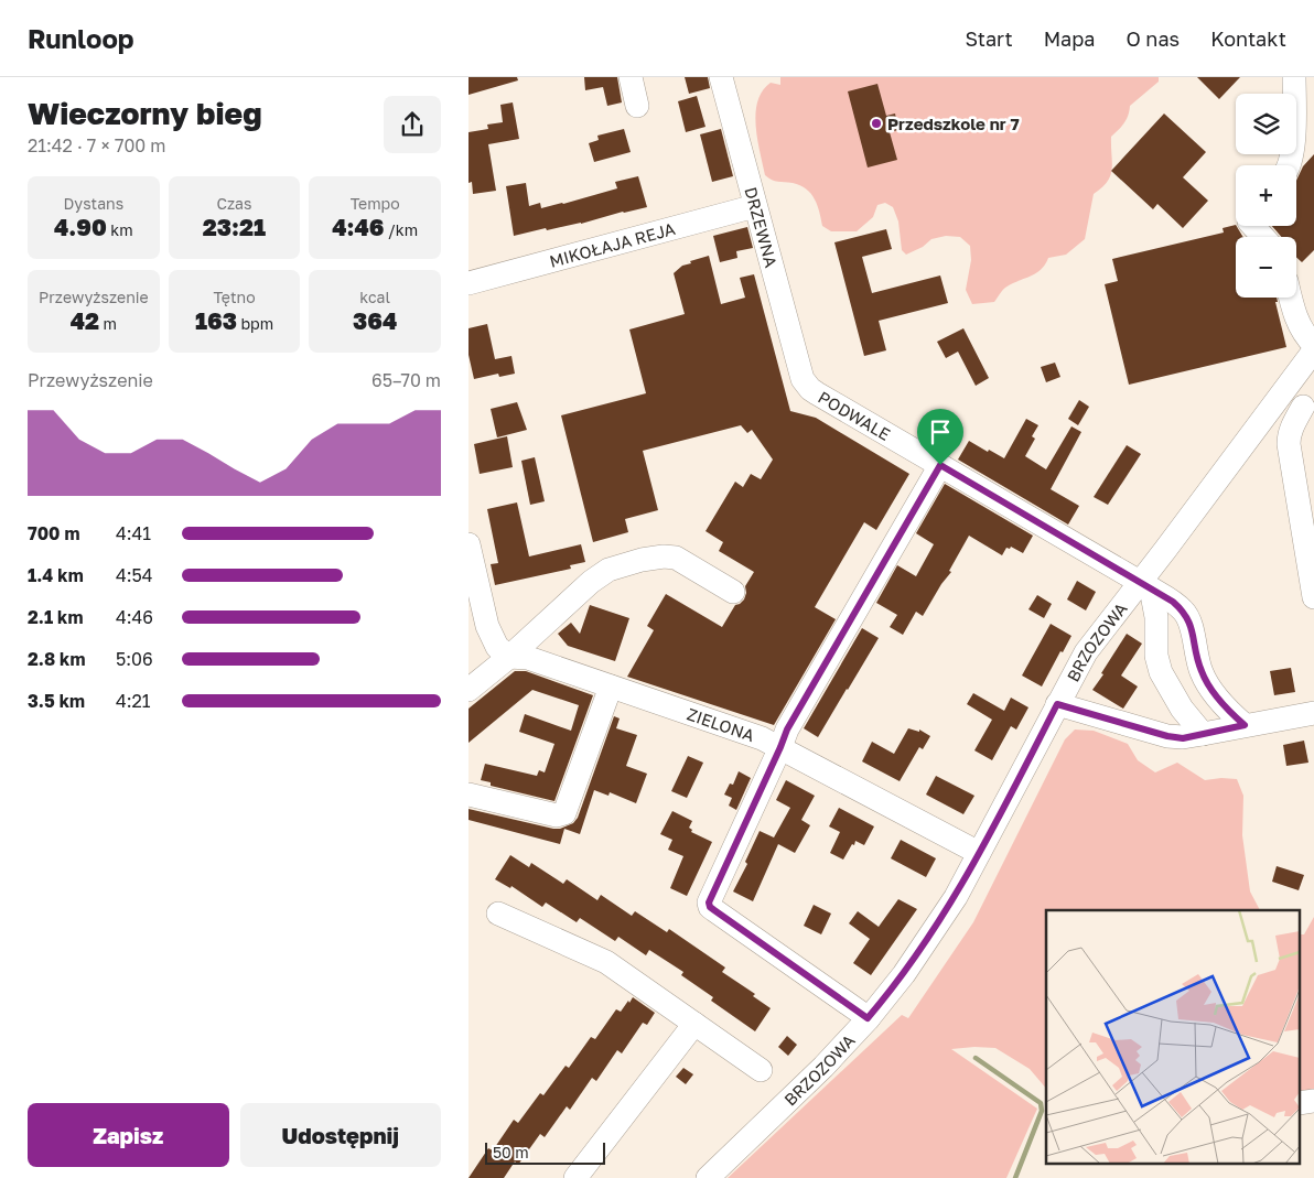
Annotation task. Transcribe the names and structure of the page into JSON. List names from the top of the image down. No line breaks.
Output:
{"streets":{"street":["DRZEWNA","MIKOŁAJA REJA","PODWALE","BRZOZOWA","ZIELONA"]},"crossings":[["DRZEWNA","MIKOŁAJA REJA"],["DRZEWNA","PODWALE"],["PODWALE","BRZOZOWA"],["BRZOZOWA","ZIELONA"]],"places":["Przedszkole nr 7"],"scale_bar":"50 m","page":{"header":"Runloop","nav":["Start","Mapa","O nas","Kontakt"],"heading":["Wieczorny bieg","21:42 · 7 × 700 m"],"map_buttons":["+","−"],"stats":[["Dystans","4.90 km"],["Czas","23:21"],["Tempo","4:46 /km"],["Przewyższenie","42 m"],["Tętno","163 bpm"],["kcal","364"]],"chart":["Przewyższenie","65–70 m"],"list":[{"name":"700 m","note":"4:41"},{"name":"1.4 km","note":"4:54"},{"name":"2.1 km","note":"4:46"},{"name":"2.8 km","note":"5:06"},{"name":"3.5 km","note":"4:21"}],"buttons":["Zapisz","Udostępnij"],"scale":"50 m"}}
